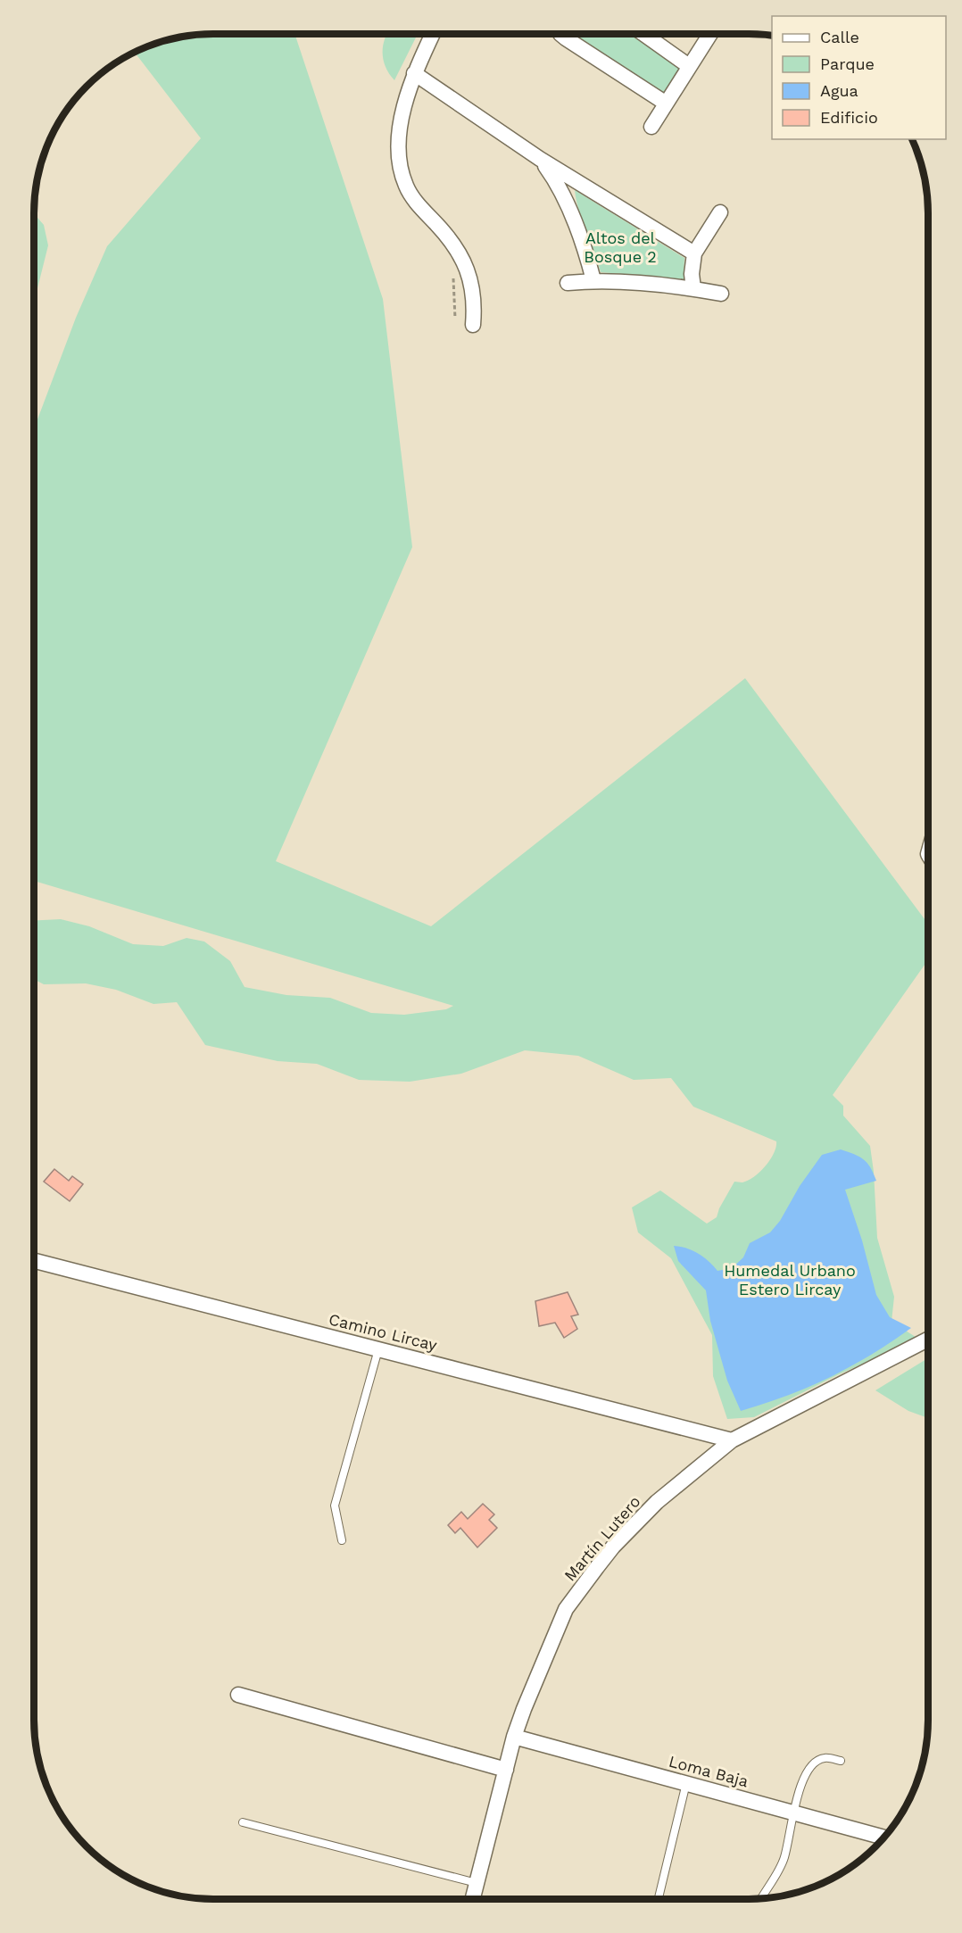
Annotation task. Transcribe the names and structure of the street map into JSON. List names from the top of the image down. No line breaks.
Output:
{"streets":{"street":["Camino Lircay","Martín Lutero","Loma Baja"]},"crossings":[["Camino Lircay","Martín Lutero"],["Martín Lutero","Loma Baja"]],"parks":["Altos del Bosque 2","Humedal Urbano Estero Lircay"],"legend":["Calle","Parque","Agua","Edificio"]}
